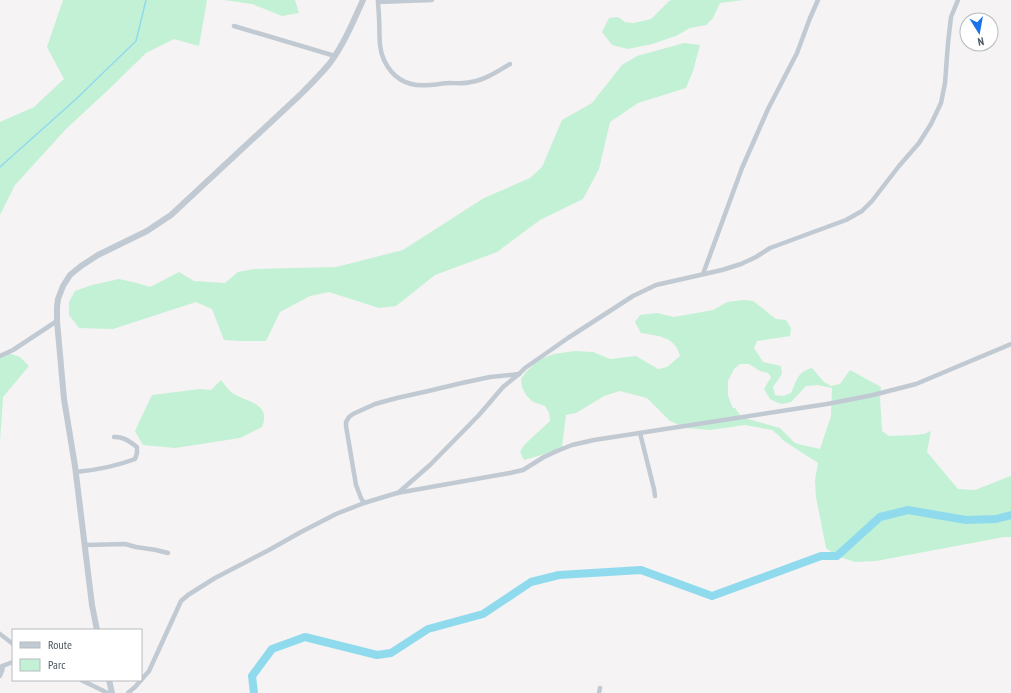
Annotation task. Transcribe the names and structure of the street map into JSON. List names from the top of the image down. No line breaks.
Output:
{"legend":["Route","Parc"],"north":"bottom"}
